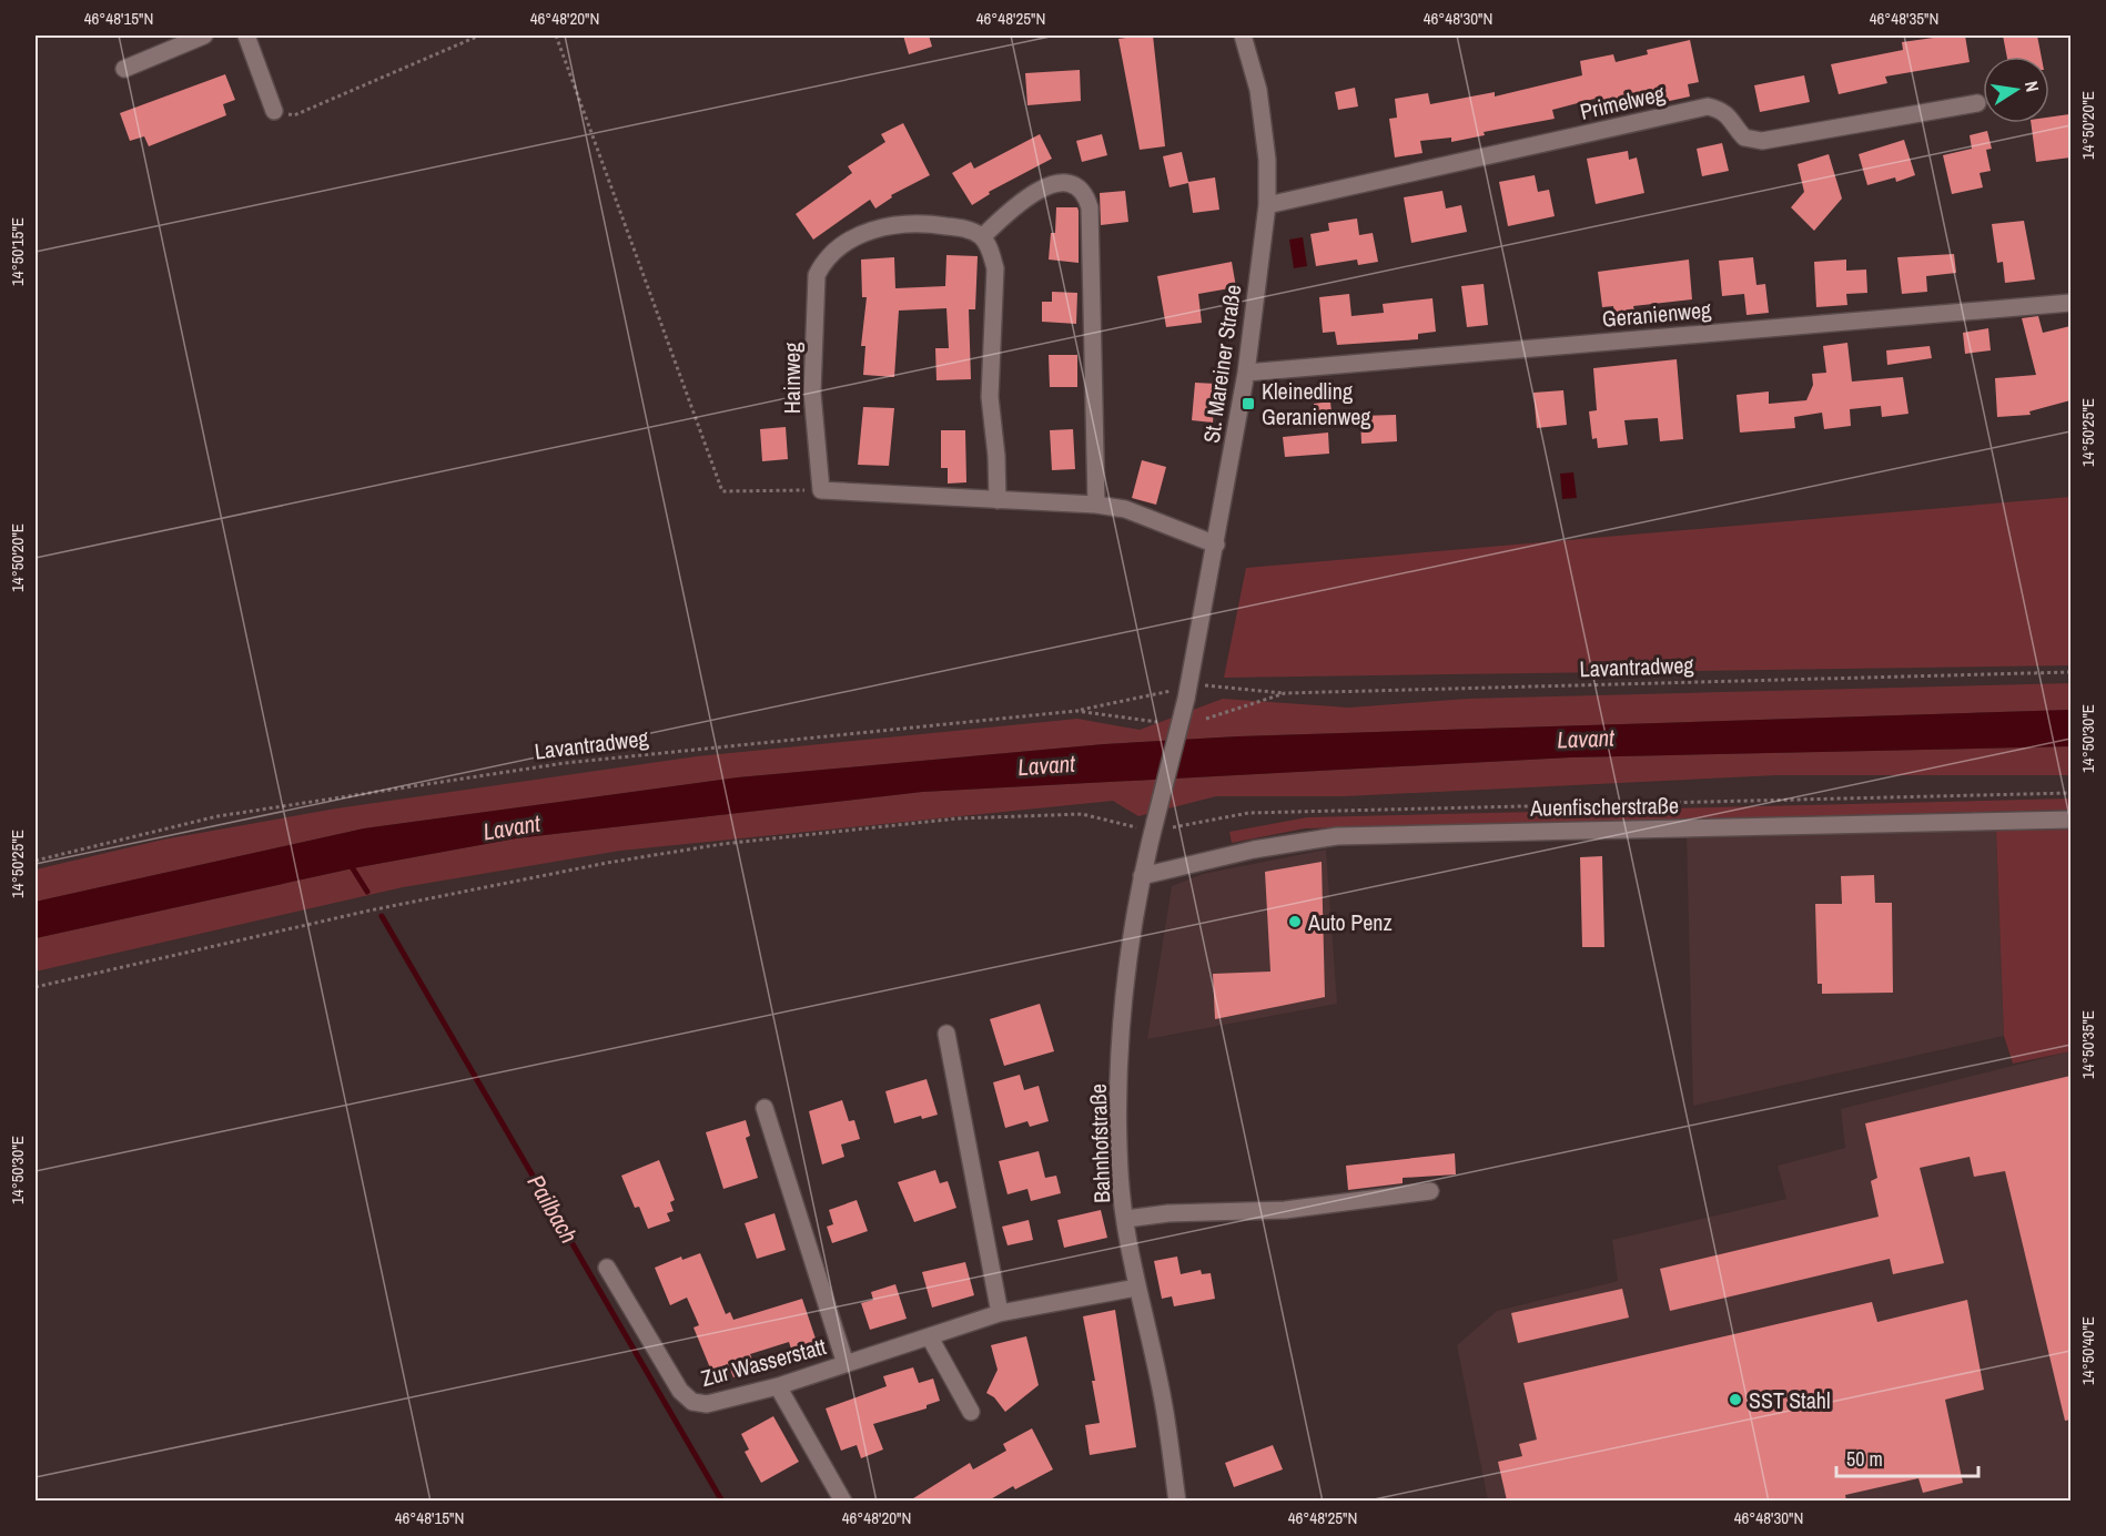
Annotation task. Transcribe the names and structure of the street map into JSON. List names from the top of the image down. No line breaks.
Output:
{"streets":{"street":["Primelweg","Geranienweg","St. Mareiner Straße","Hainweg","Auenfischerstraße","Bahnhofstraße","Zur Wasserstatt"],"path":["Lavantradweg"]},"crossings":[["Primelweg","St. Mareiner Straße"],["Geranienweg","St. Mareiner Straße"],["St. Mareiner Straße","Bahnhofstraße"],["Auenfischerstraße","Bahnhofstraße"],["Bahnhofstraße","Zur Wasserstatt"]],"water":["Lavant","Pailbach"],"places":{"transit":["Kleinedling Geranienweg"],"other":["Auto Penz","SST Stahl"]},"scale_bar":"50 m","north":"right","coordinates":["46°48'15\"N","46°48'20\"N","46°48'25\"N","46°48'30\"N","46°48'35\"N","14°50'20\"E","14°50'15\"E","14°50'25\"E","14°50'30\"E","14°50'35\"E","14°50'40\"E"]}
